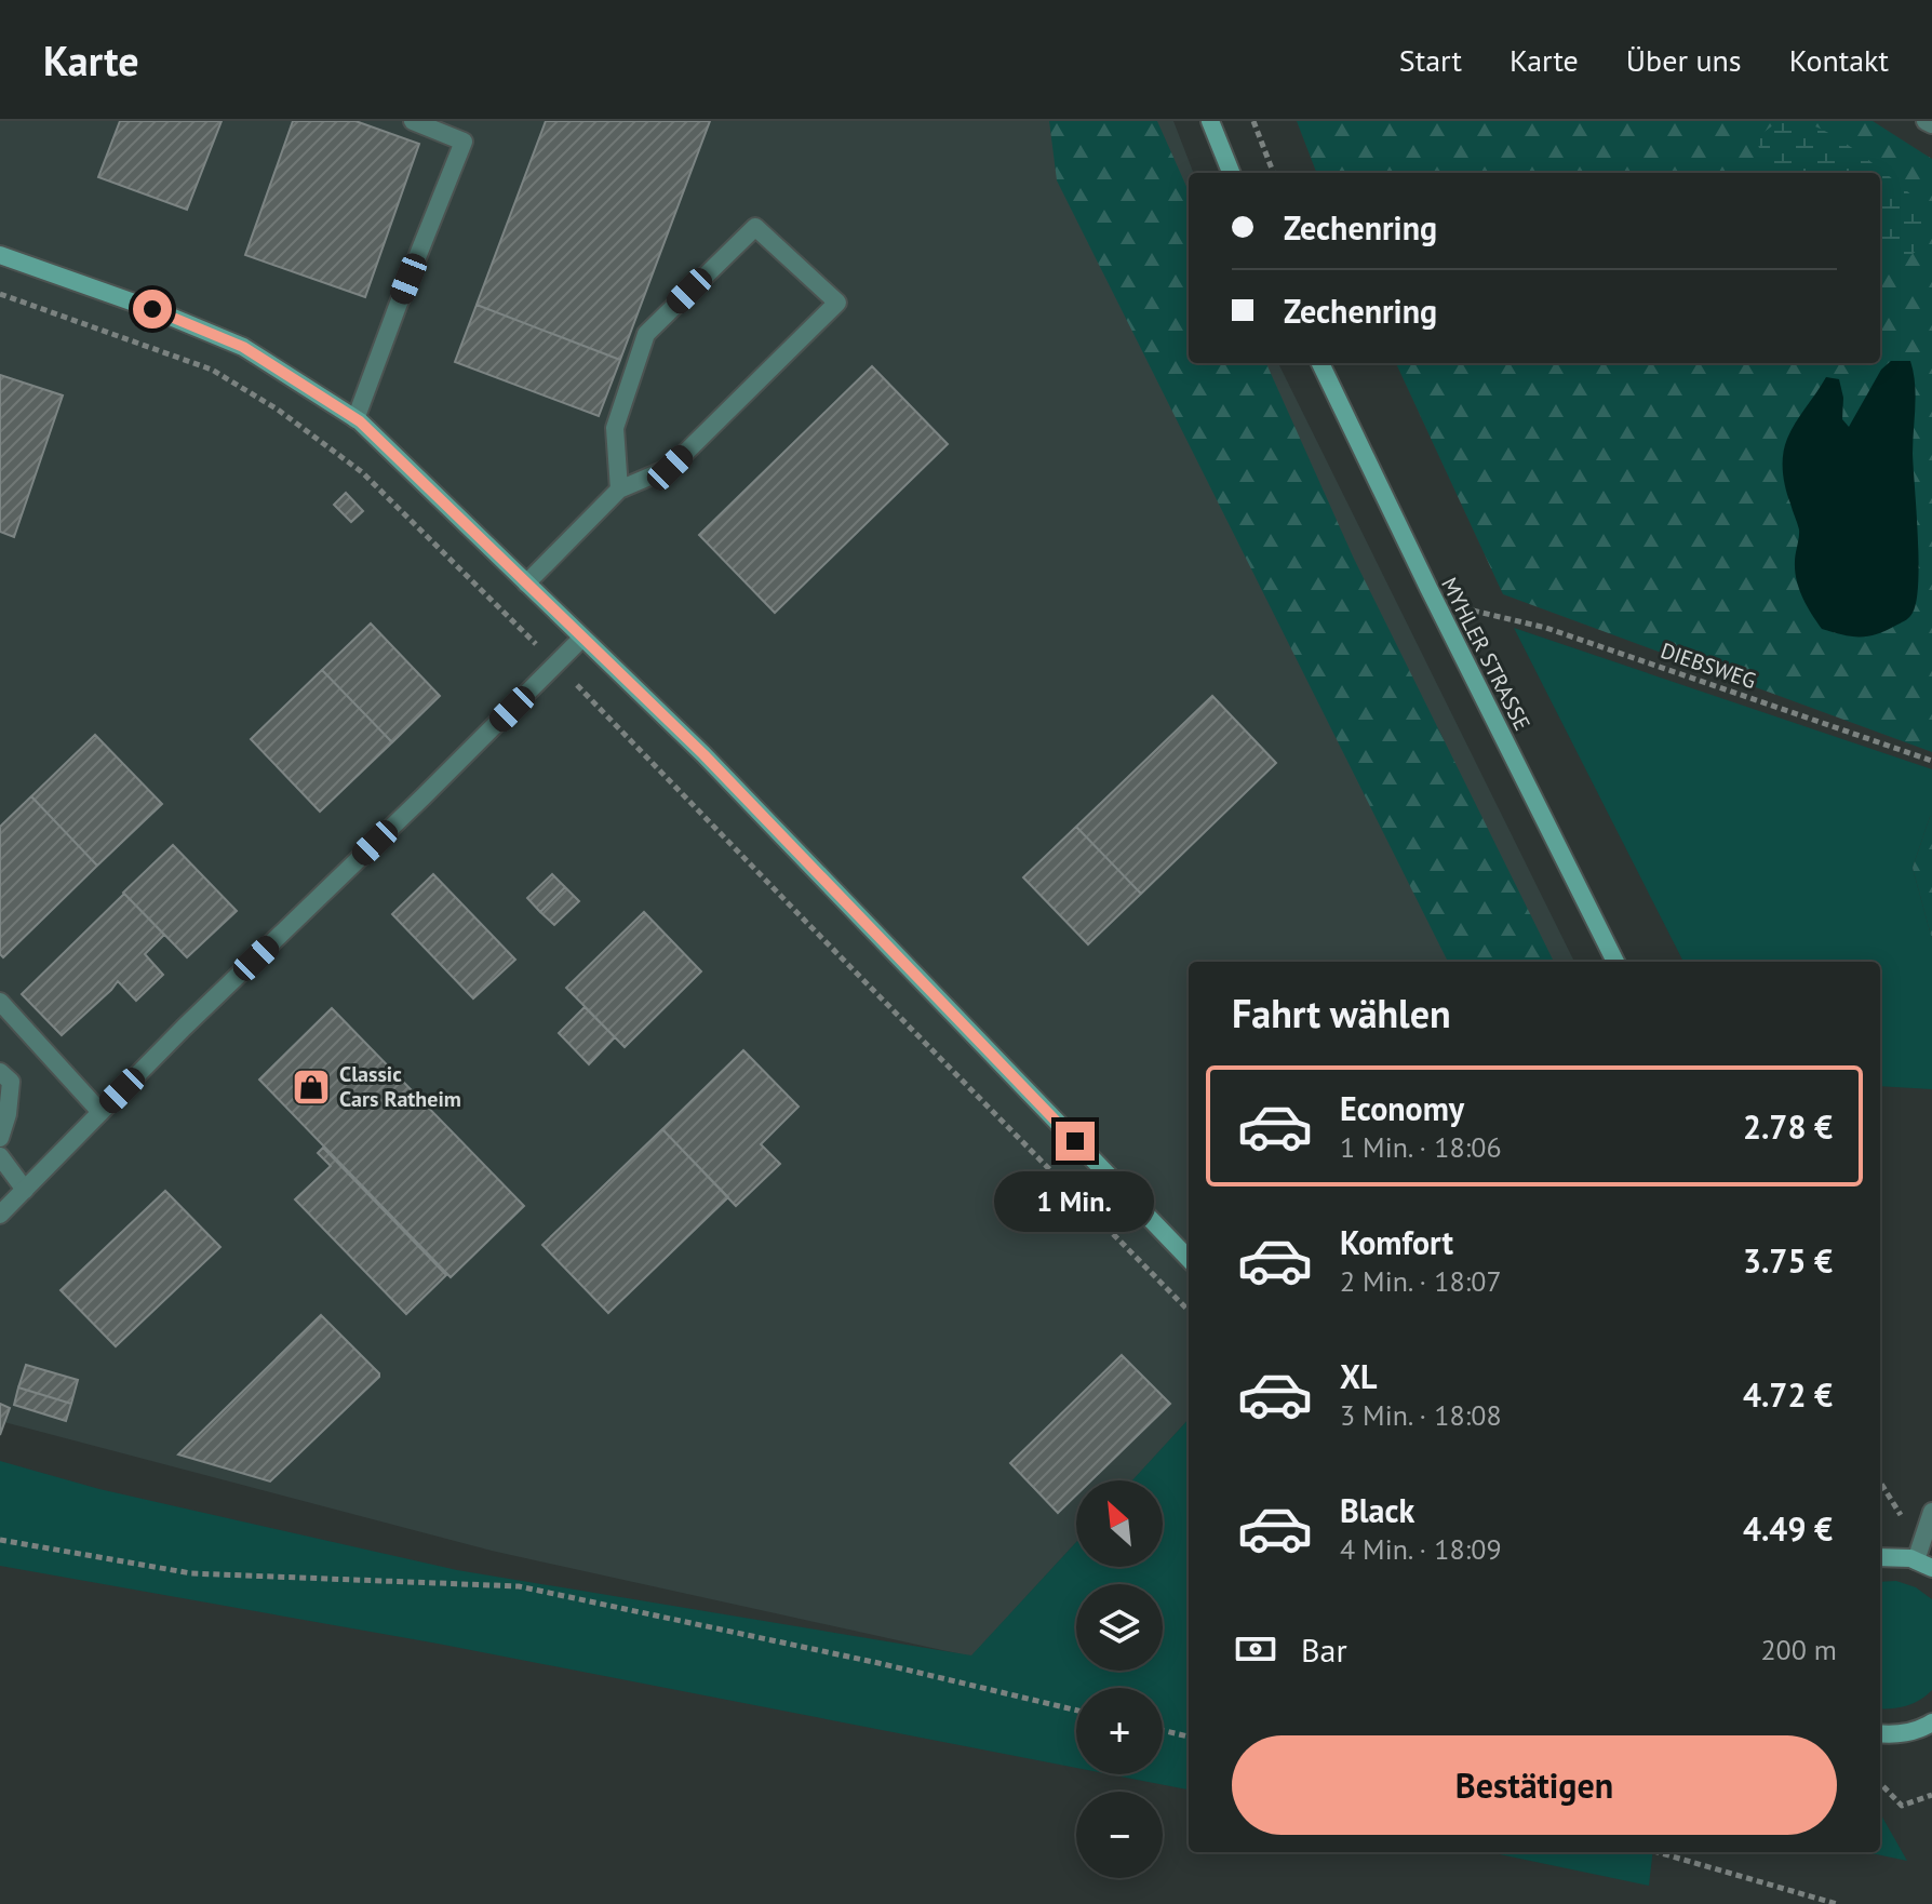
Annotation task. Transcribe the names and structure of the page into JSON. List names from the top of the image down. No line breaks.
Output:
{"streets":{"street":["MYHLER STRASSE"],"path":["DIEBSWEG"]},"places":{"shop":["Classic Cars Ratheim"]},"north":"top left","page":{"header":"Karte","nav":["Start","Karte","Über uns","Kontakt"],"banner":["Zechenring","Zechenring"],"heading":"Fahrt wählen","list":[{"name":"Economy","note":"1 Min. · 18:06","value":"2.78 €"},{"name":"Komfort","note":"2 Min. · 18:07","value":"3.75 €"},{"name":"XL","note":"3 Min. · 18:08","value":"4.72 €"},{"name":"Black","note":"4 Min. · 18:09","value":"4.49 €"}],"bubble":"1 Min.","map_buttons":["+","−"],"pay":["Bar","200 m"],"buttons":"Bestätigen"}}
